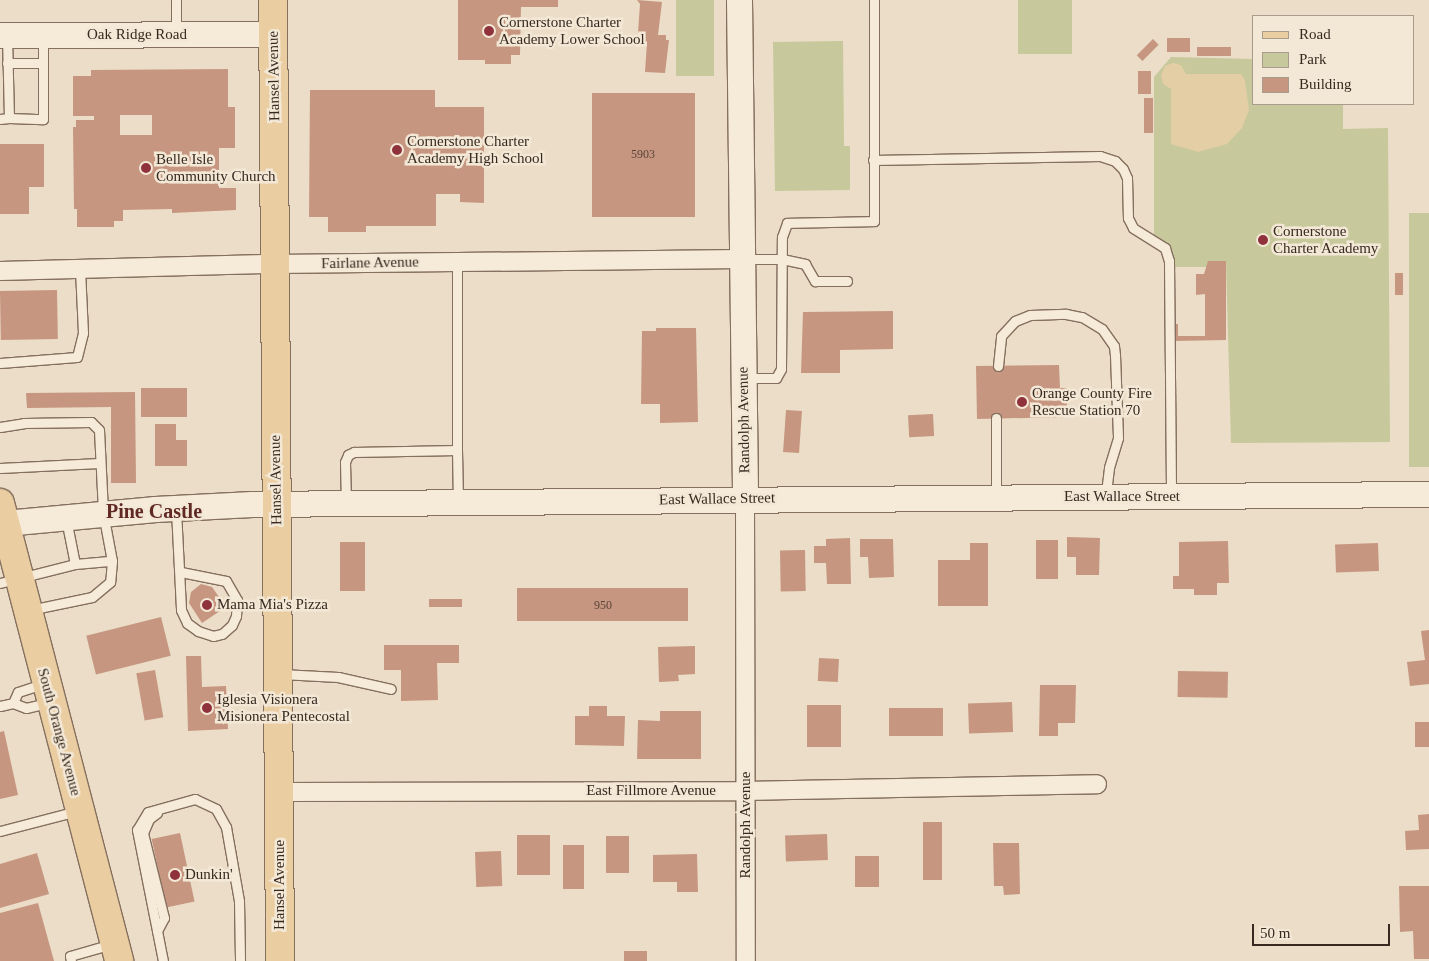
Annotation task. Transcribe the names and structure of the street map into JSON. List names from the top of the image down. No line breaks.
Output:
{"streets":{"main road":["Hansel Avenue","South Orange Avenue"],"street":["Oak Ridge Road","Fairlane Avenue","Randolph Avenue","East Wallace Street","East Fillmore Avenue"]},"crossings":[["Oak Ridge Road","Hansel Avenue"],["Hansel Avenue","Fairlane Avenue"],["Hansel Avenue","East Wallace Street"],["Hansel Avenue","East Fillmore Avenue"],["Fairlane Avenue","Randolph Avenue"],["Randolph Avenue","East Wallace Street"],["Randolph Avenue","East Fillmore Avenue"],["East Wallace Street","South Orange Avenue"]],"districts":["Pine Castle"],"places":["Cornerstone Charter Academy Lower School","Cornerstone Charter Academy High School","Belle Isle Community Church","Cornerstone Charter Academy","Orange County Fire Rescue Station 70","Mama Mia's Pizza","Iglesia Visionera Misionera Pentecostal","Dunkin'"],"house_numbers":["5903","950"],"legend":["Road","Park","Building"],"scale_bar":"50 m"}
